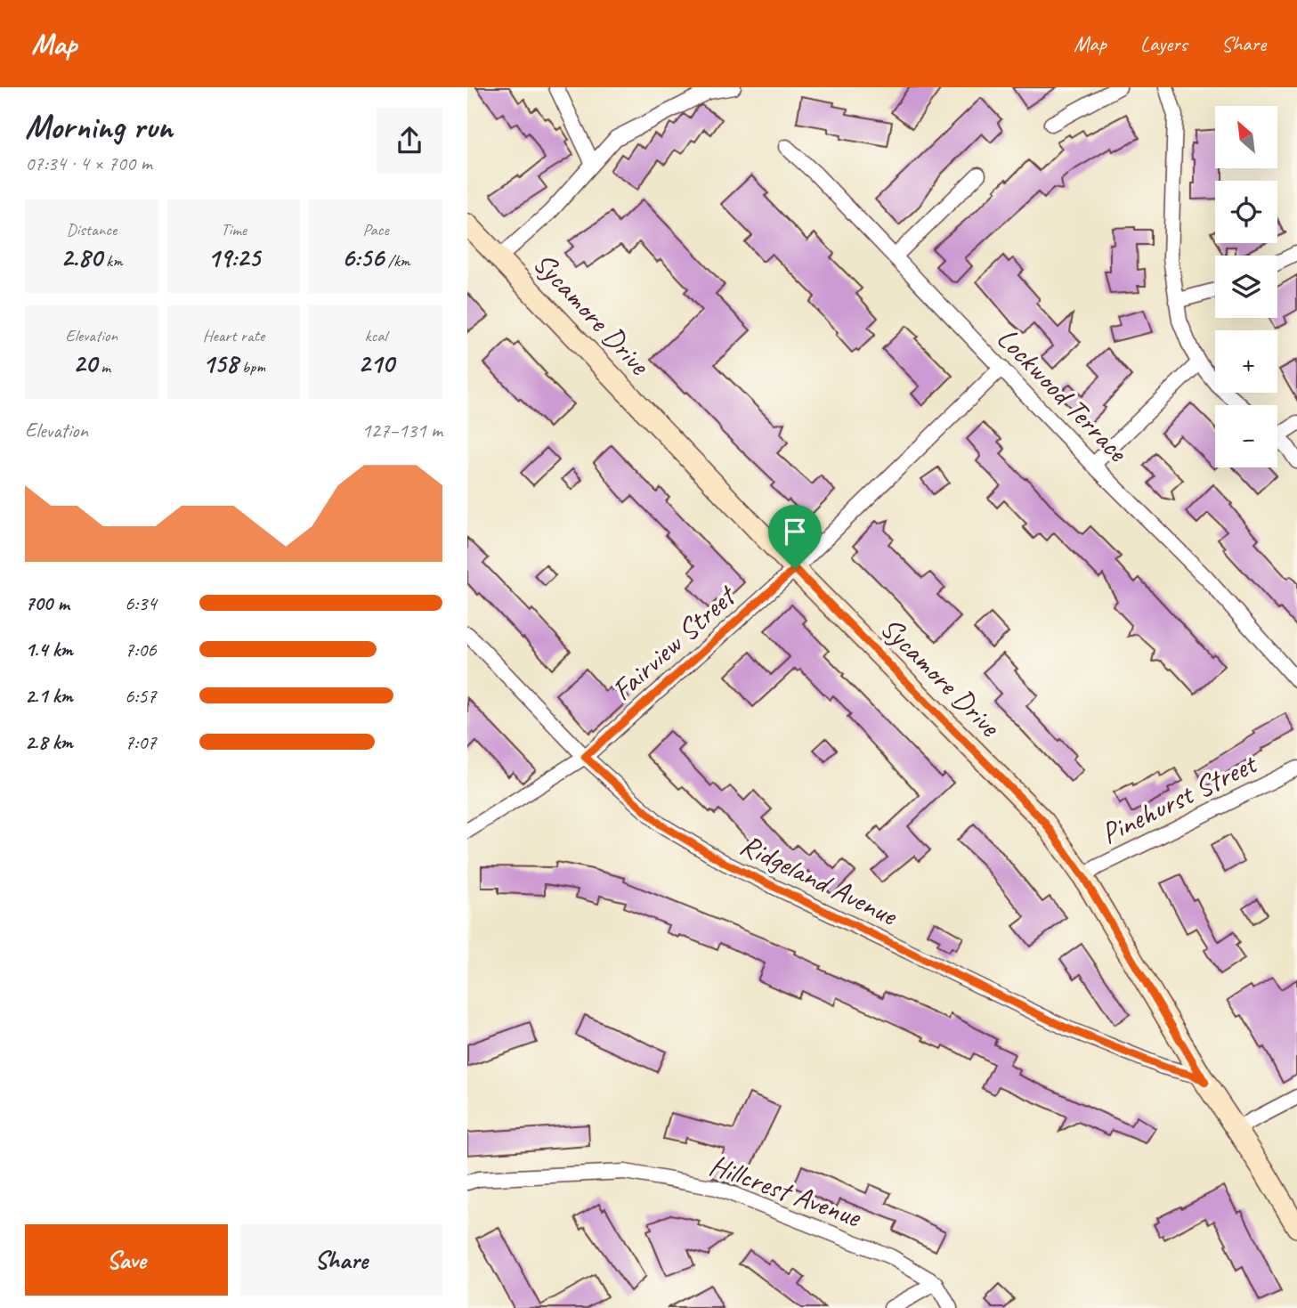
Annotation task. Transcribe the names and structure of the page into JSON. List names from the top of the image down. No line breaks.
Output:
{"streets":{"street":["Sycamore Drive","Lockwood Terrace","Fairview Street","Pinehurst Street","Ridgeland Avenue","Hillcrest Avenue"]},"crossings":[["Sycamore Drive","Fairview Street"],["Sycamore Drive","Pinehurst Street"],["Sycamore Drive","Ridgeland Avenue"],["Lockwood Terrace","Fairview Street"],["Fairview Street","Ridgeland Avenue"]],"north":"top left","page":{"header":"Map","nav":["Map","Layers","Share"],"heading":["Morning run","07:34 · 4 × 700 m"],"map_buttons":["+","−"],"stats":[["Distance","2.80 km"],["Time","19:25"],["Pace","6:56 /km"],["Elevation","20 m"],["Heart rate","158 bpm"],["kcal","210"]],"chart":["Elevation","127–131 m"],"list":[{"name":"700 m","note":"6:34"},{"name":"1.4 km","note":"7:06"},{"name":"2.1 km","note":"6:57"},{"name":"2.8 km","note":"7:07"}],"buttons":["Save","Share"]}}
